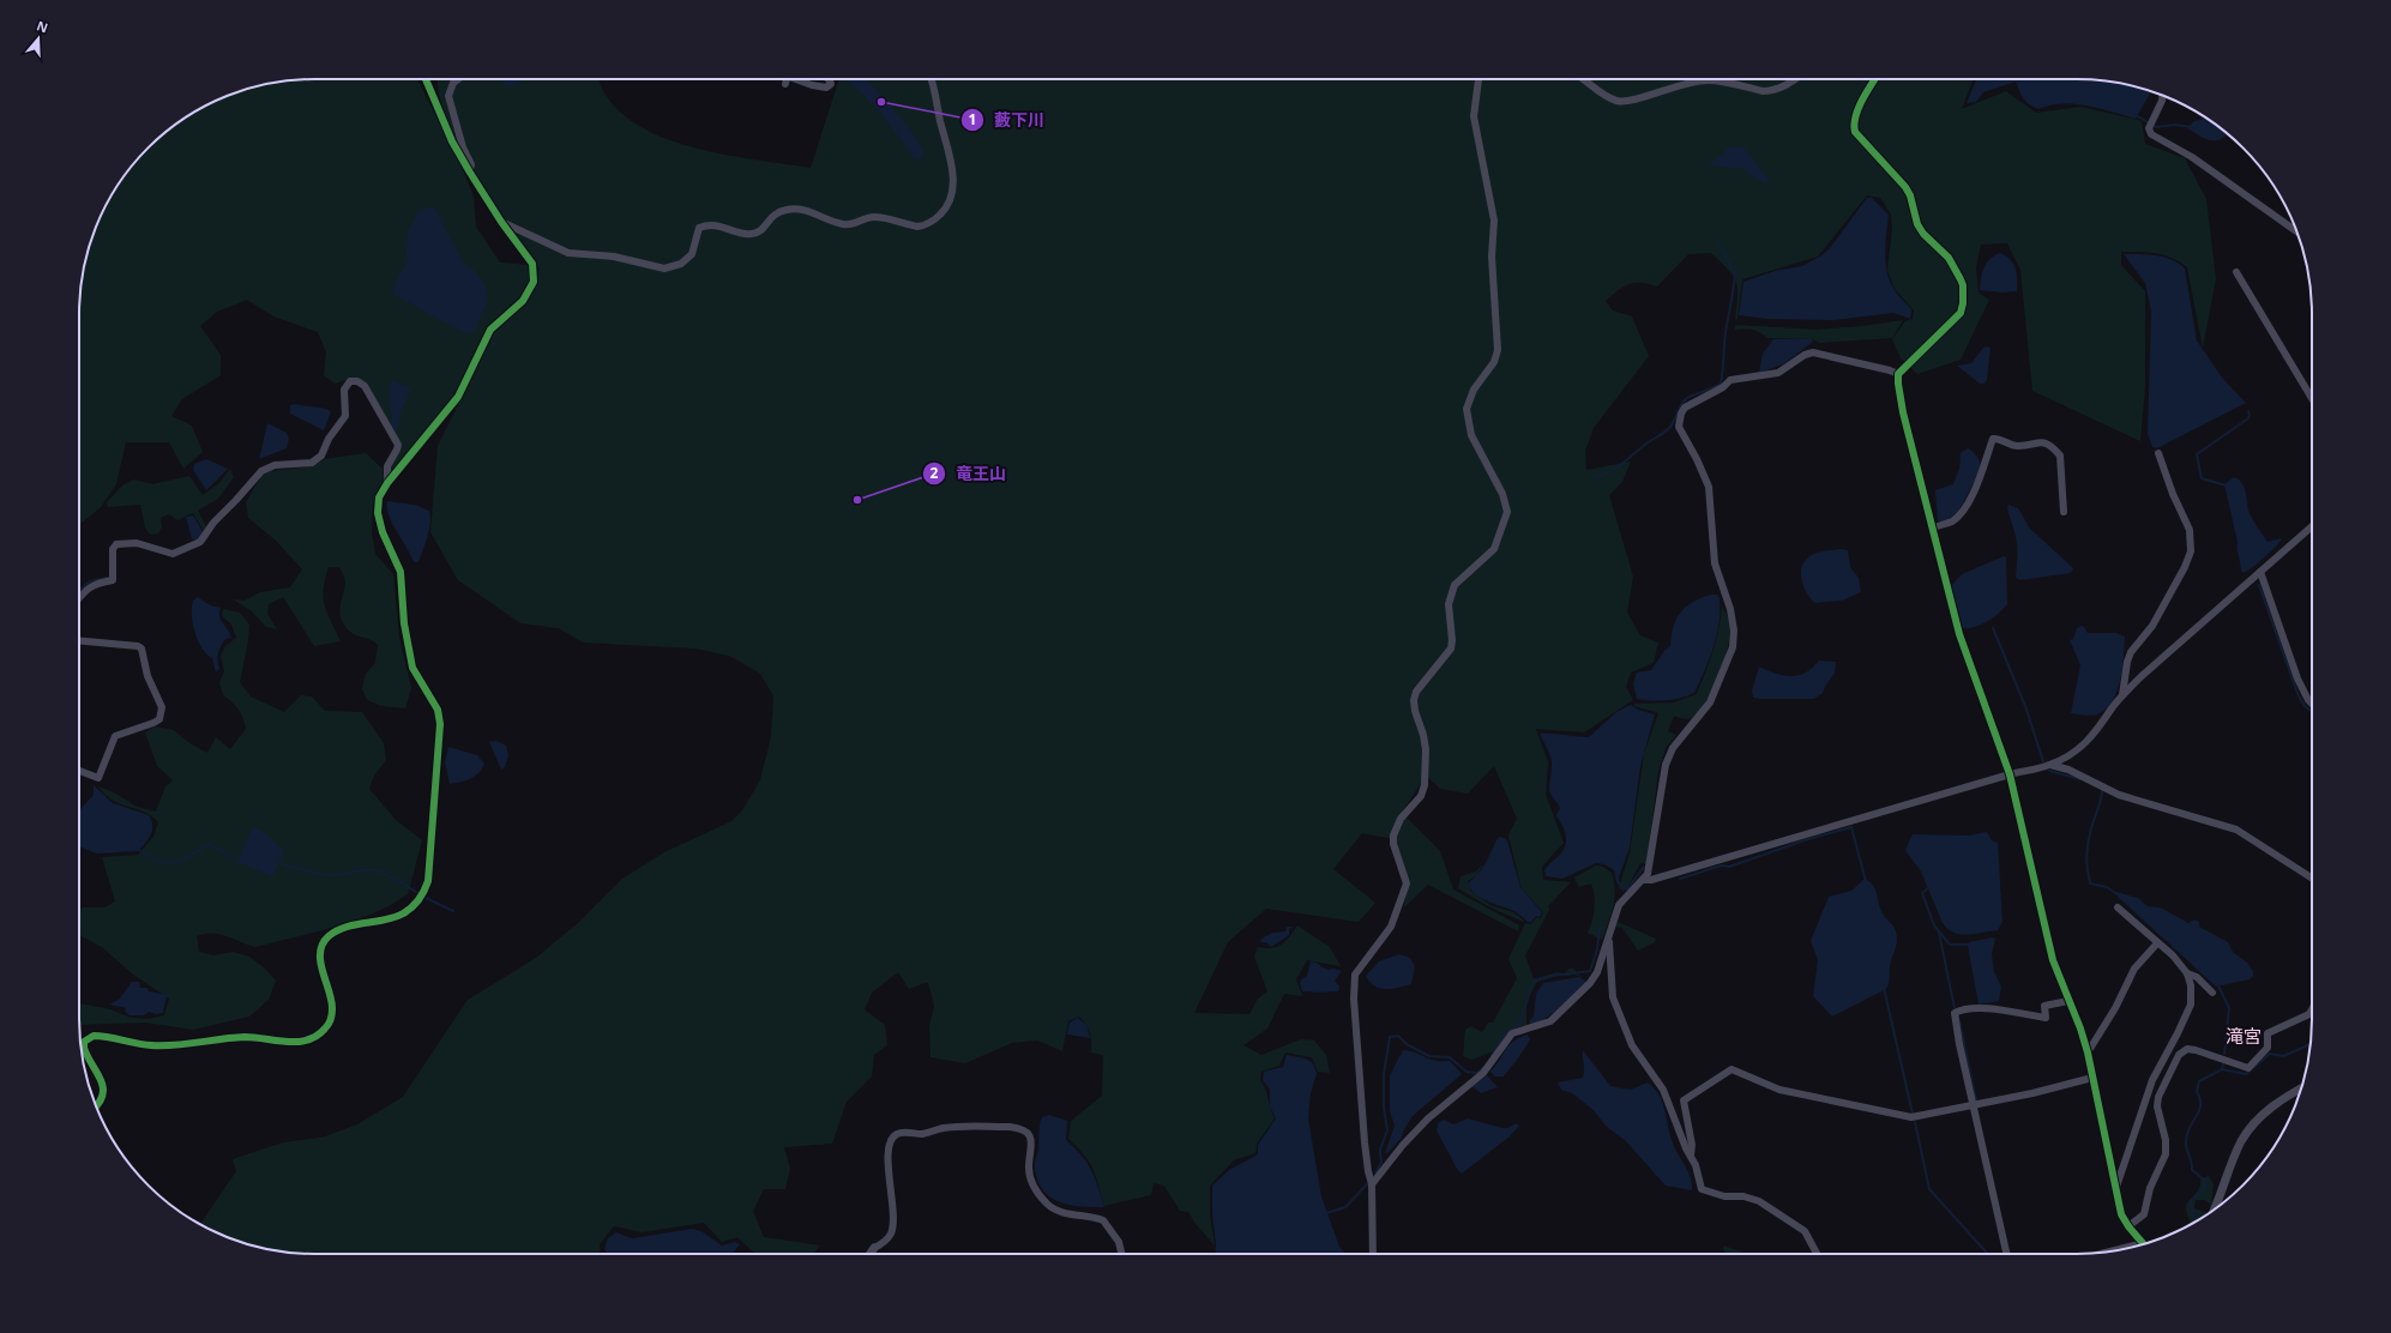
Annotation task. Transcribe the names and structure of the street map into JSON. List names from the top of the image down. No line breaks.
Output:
{"districts":["滝宮"],"places":["藪下川","竜王山"],"north":"top"}
